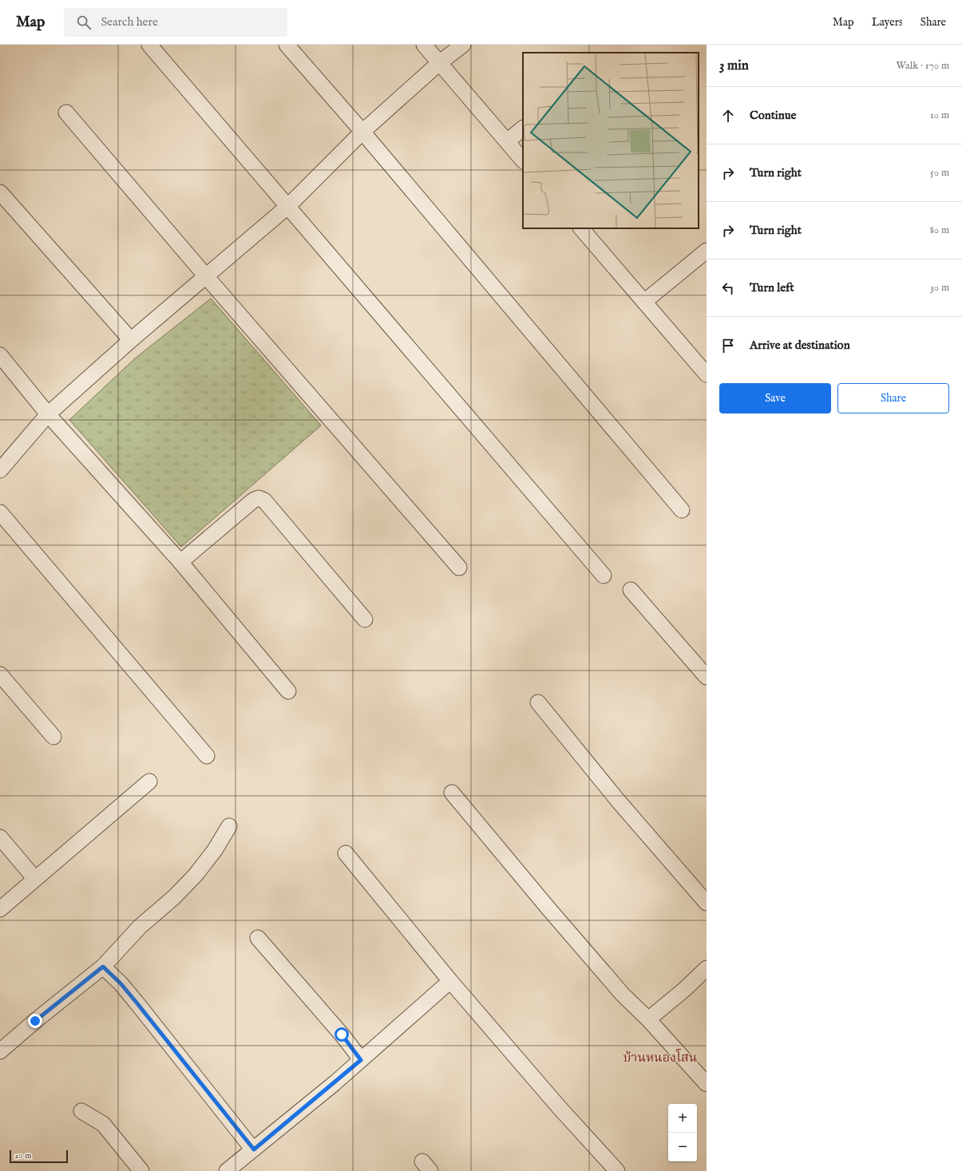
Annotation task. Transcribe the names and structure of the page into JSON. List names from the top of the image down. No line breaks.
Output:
{"districts":["บ้านหนองโสน"],"scale_bar":"20 m","page":{"header":"Map","search":"Search here","nav":["Map","Layers","Share"],"heading":["3 min","Walk · 170 m"],"list":[["Continue","10 m"],["Turn right","50 m"],["Turn right","80 m"],["Turn left","30 m"],"Arrive at destination"],"buttons":["Save","Share"],"map_buttons":["+","−"],"scale":"20 m"}}
